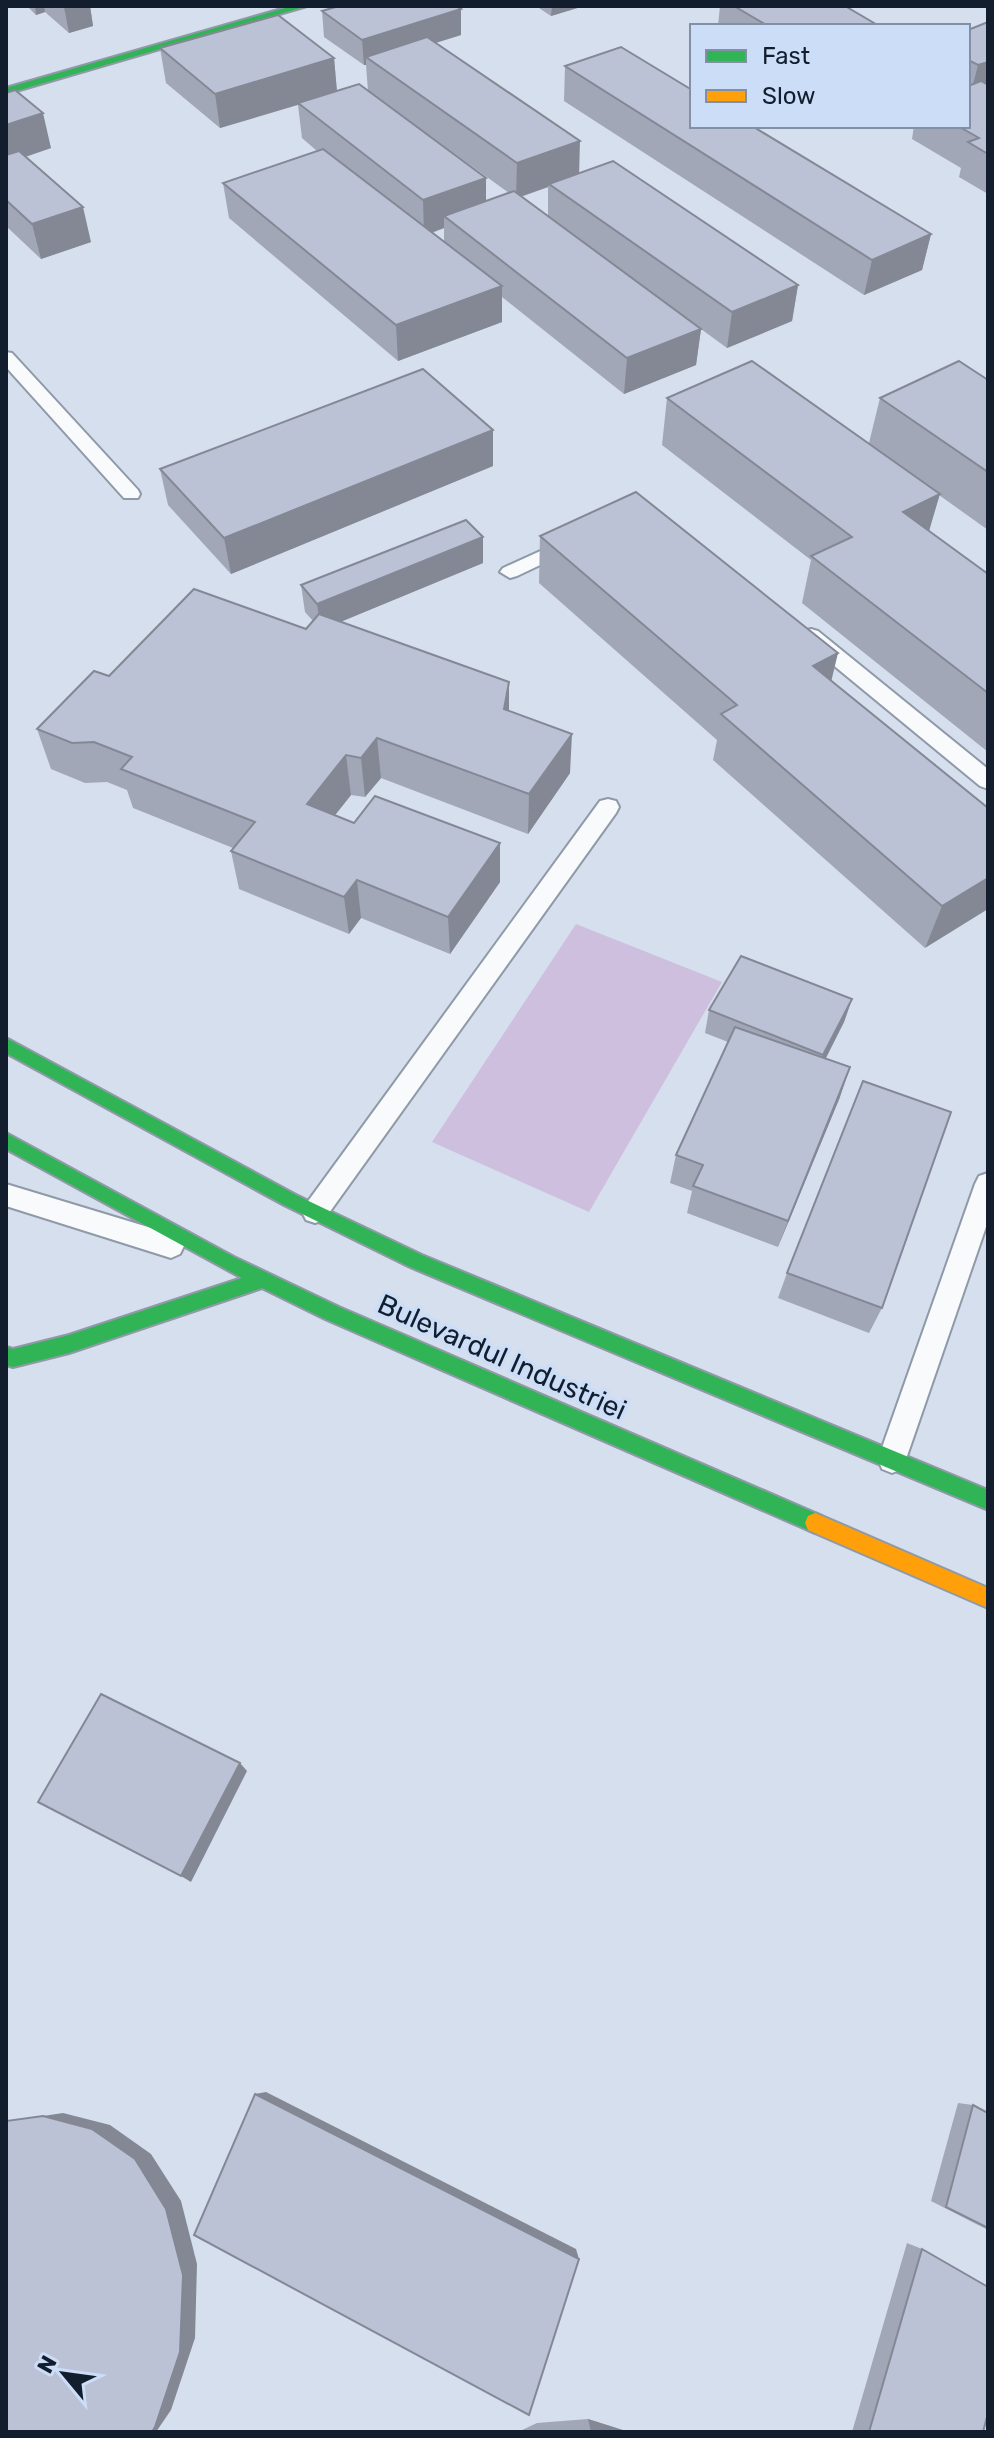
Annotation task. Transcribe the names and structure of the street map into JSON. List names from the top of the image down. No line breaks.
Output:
{"streets":{"main road":["Bulevardul Industriei"]},"legend":["Fast","Slow"],"north":"top left"}
